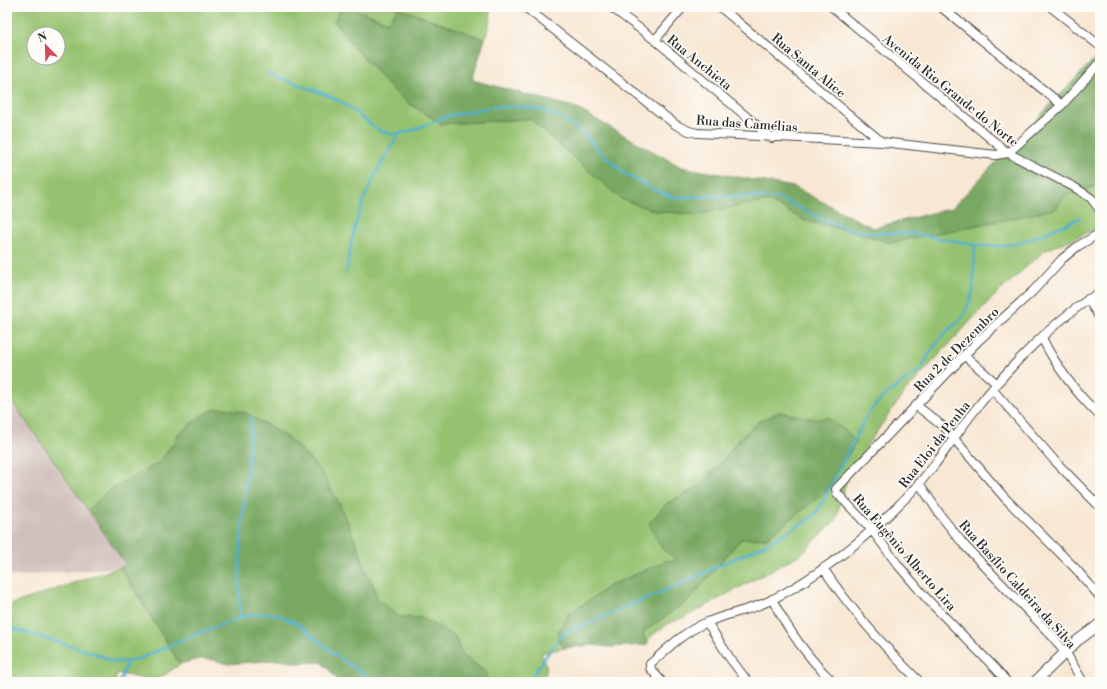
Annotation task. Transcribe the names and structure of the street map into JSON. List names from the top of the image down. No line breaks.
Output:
{"streets":{"street":["Rua Anchieta","Rua Santa Alice","Avenida Rio Grande do Norte","Rua das Camélias","Rua 2 de Dezembro","Rua Eloi da Penha","Rua Eugênio Alberto Lira","Rua Basílio Caldeira da Silva"]},"crossings":[["Rua Anchieta","Rua das Camélias"],["Rua Santa Alice","Rua das Camélias"],["Avenida Rio Grande do Norte","Rua das Camélias"],["Rua 2 de Dezembro","Rua Eugênio Alberto Lira"],["Rua Eloi da Penha","Rua Eugênio Alberto Lira"],["Rua Eloi da Penha","Rua Basílio Caldeira da Silva"]],"north":"top left"}
